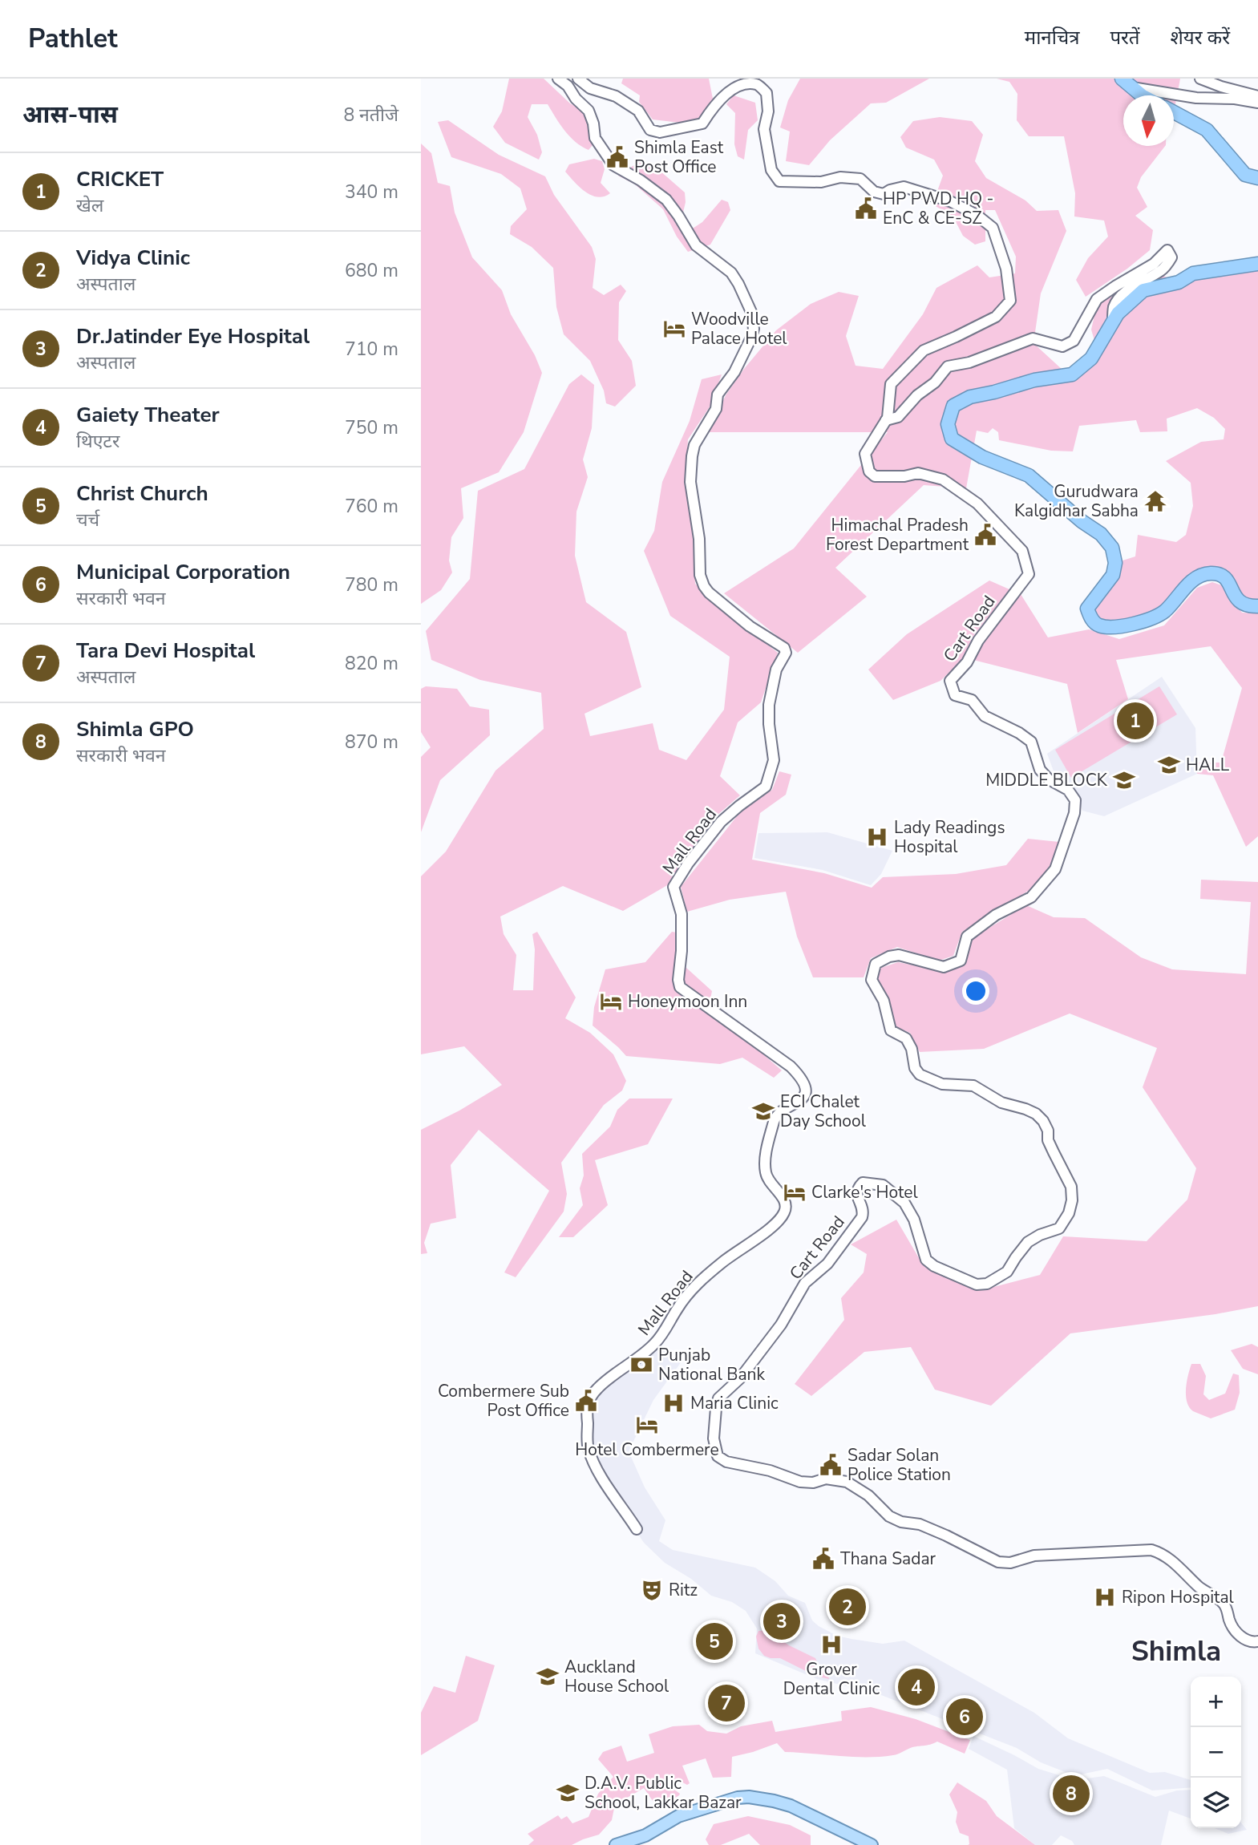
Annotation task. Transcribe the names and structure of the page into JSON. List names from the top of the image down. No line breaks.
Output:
{"streets":{"main road":["Cart Road","Mall Road"]},"districts":["Shimla"],"places":{"public building":["Shimla East Post Office","HP PWD HQ - EnC & CE-SZ","Himachal Pradesh Forest Department","Combermere Sub Post Office","Sadar Solan Police Station","Thana Sadar"],"hotel":["Woodville Palace Hotel","Honeymoon Inn","Clarke's Hotel","Hotel Combermere"],"temple":["Gurudwara Kalgidhar Sabha"],"school or university":["HALL","MIDDLE BLOCK","ECI Chalet Day School","Auckland House School","D.A.V. Public School, Lakkar Bazar"],"hospital":["Lady Readings Hospital","Maria Clinic","Ripon Hospital","Grover Dental Clinic"],"bank":["Punjab National Bank"],"theatre":["Ritz"]},"north":"bottom","page":{"header":"Pathlet","nav":["मानचित्र","परतें","शेयर करें"],"heading":["आस-पास","8 नतीजे"],"list":[{"mark":"1","name":"CRICKET","note":"खेल","value":"340 m"},{"mark":"2","name":"Vidya Clinic","note":"अस्पताल","value":"680 m"},{"mark":"3","name":"Dr.Jatinder Eye Hospital","note":"अस्पताल","value":"710 m"},{"mark":"4","name":"Gaiety Theater","note":"थिएटर","value":"750 m"},{"mark":"5","name":"Christ Church","note":"चर्च","value":"760 m"},{"mark":"6","name":"Municipal Corporation","note":"सरकारी भवन","value":"780 m"},{"mark":"7","name":"Tara Devi Hospital","note":"अस्पताल","value":"820 m"},{"mark":"8","name":"Shimla GPO","note":"सरकारी भवन","value":"870 m"}],"pins":["1","2","3","5","4","7","6","8"],"map_buttons":["+","−"]}}
